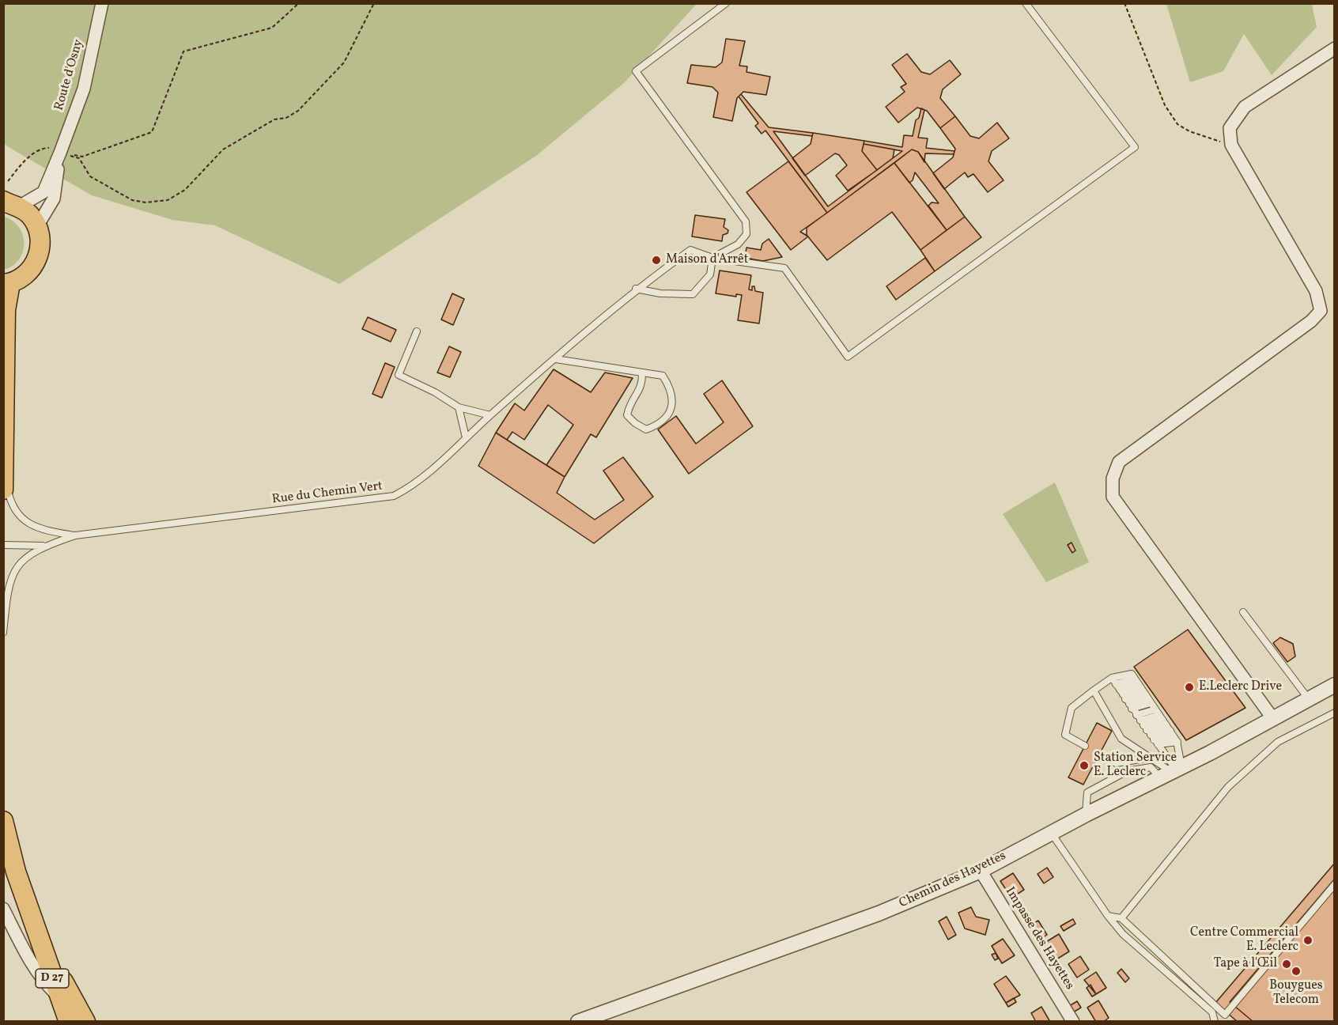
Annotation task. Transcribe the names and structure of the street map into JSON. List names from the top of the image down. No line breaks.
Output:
{"streets":{"main road":["D 27"],"street":["Route d'Osny","Chemin des Hayettes","Impasse des Hayettes"],"lane":["Rue du Chemin Vert"]},"crossings":[["Chemin des Hayettes","Impasse des Hayettes"]],"places":["Maison d'Arrêt","E.Leclerc Drive","Station Service E. Leclerc","Centre Commercial E. Leclerc","Tape à l'Œil","Bouygues Telecom"]}
